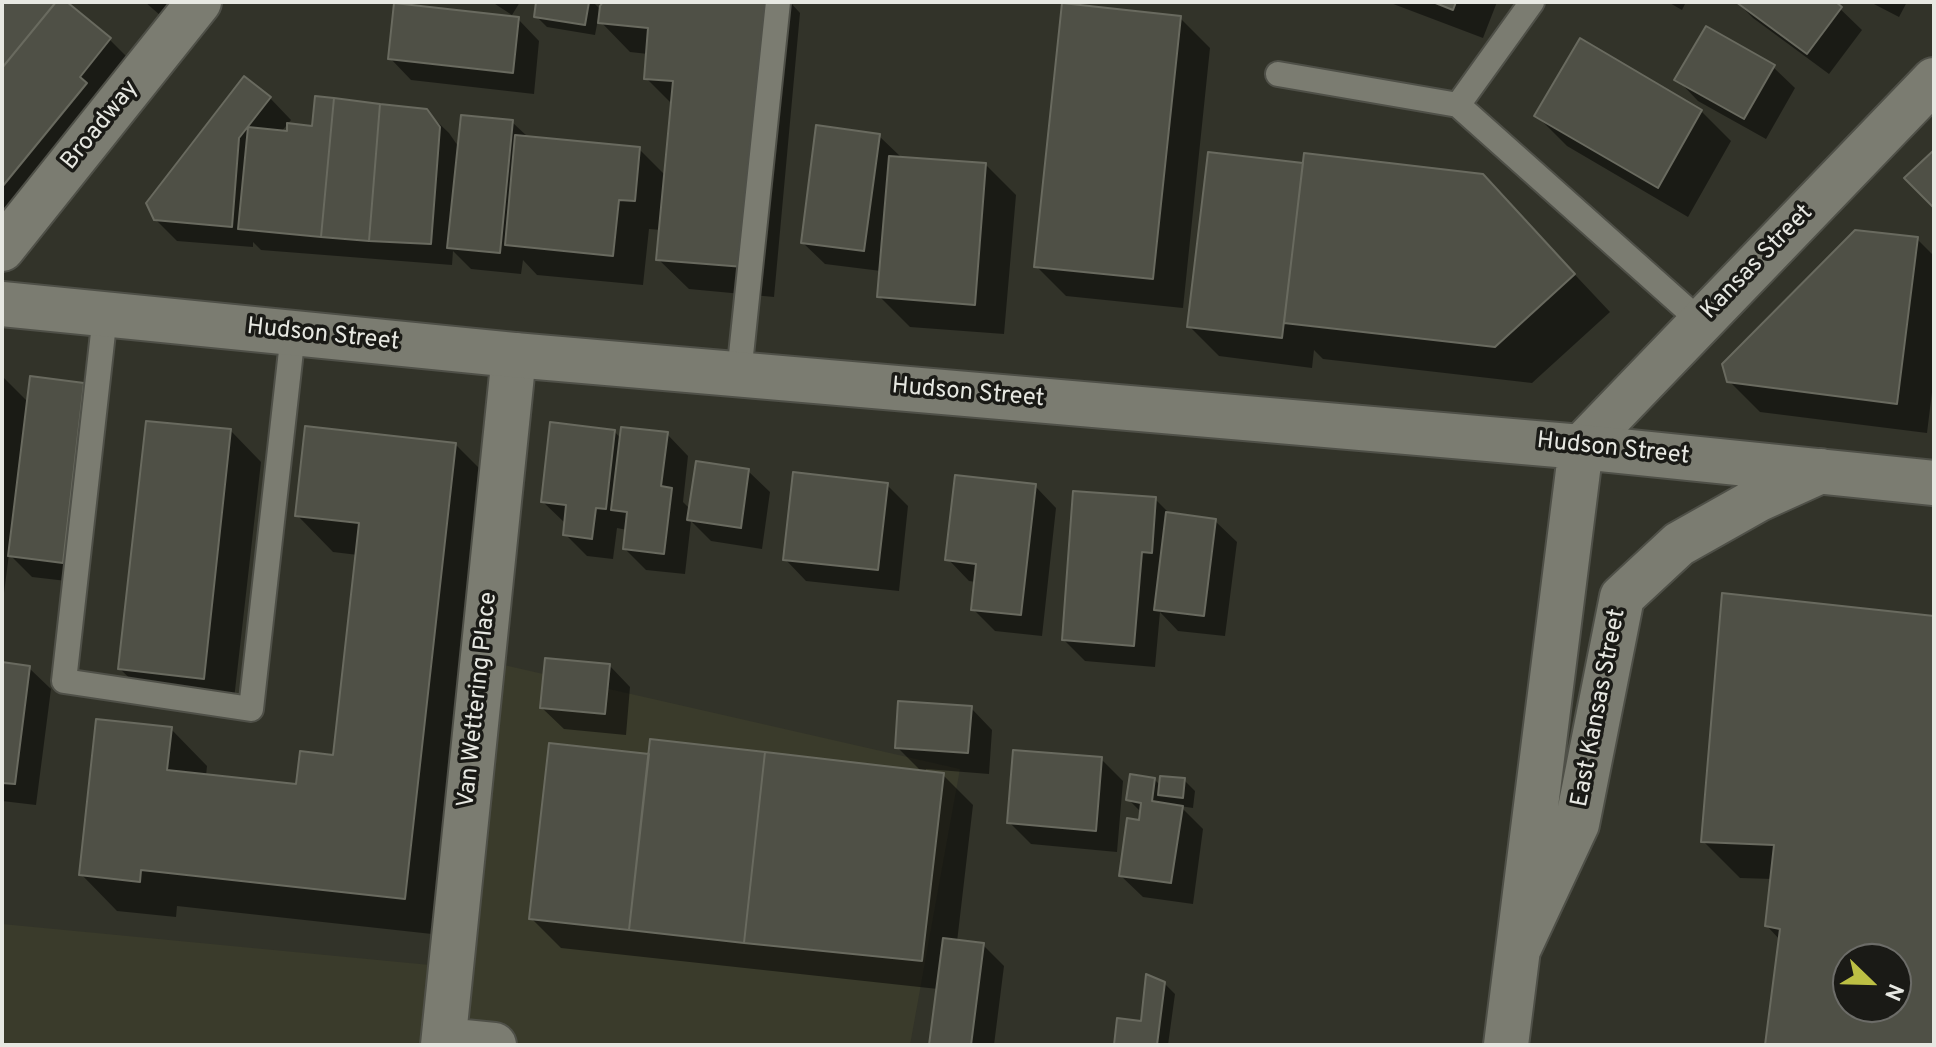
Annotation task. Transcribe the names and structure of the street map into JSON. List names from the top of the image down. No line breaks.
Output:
{"streets":{"main road":["Broadway","Kansas Street","Hudson Street","Van Wettering Place","East Kansas Street"]},"crossings":[["Kansas Street","Hudson Street"],["Kansas Street","East Kansas Street"],["Hudson Street","Van Wettering Place"],["Hudson Street","East Kansas Street"]],"north":"bottom right"}
